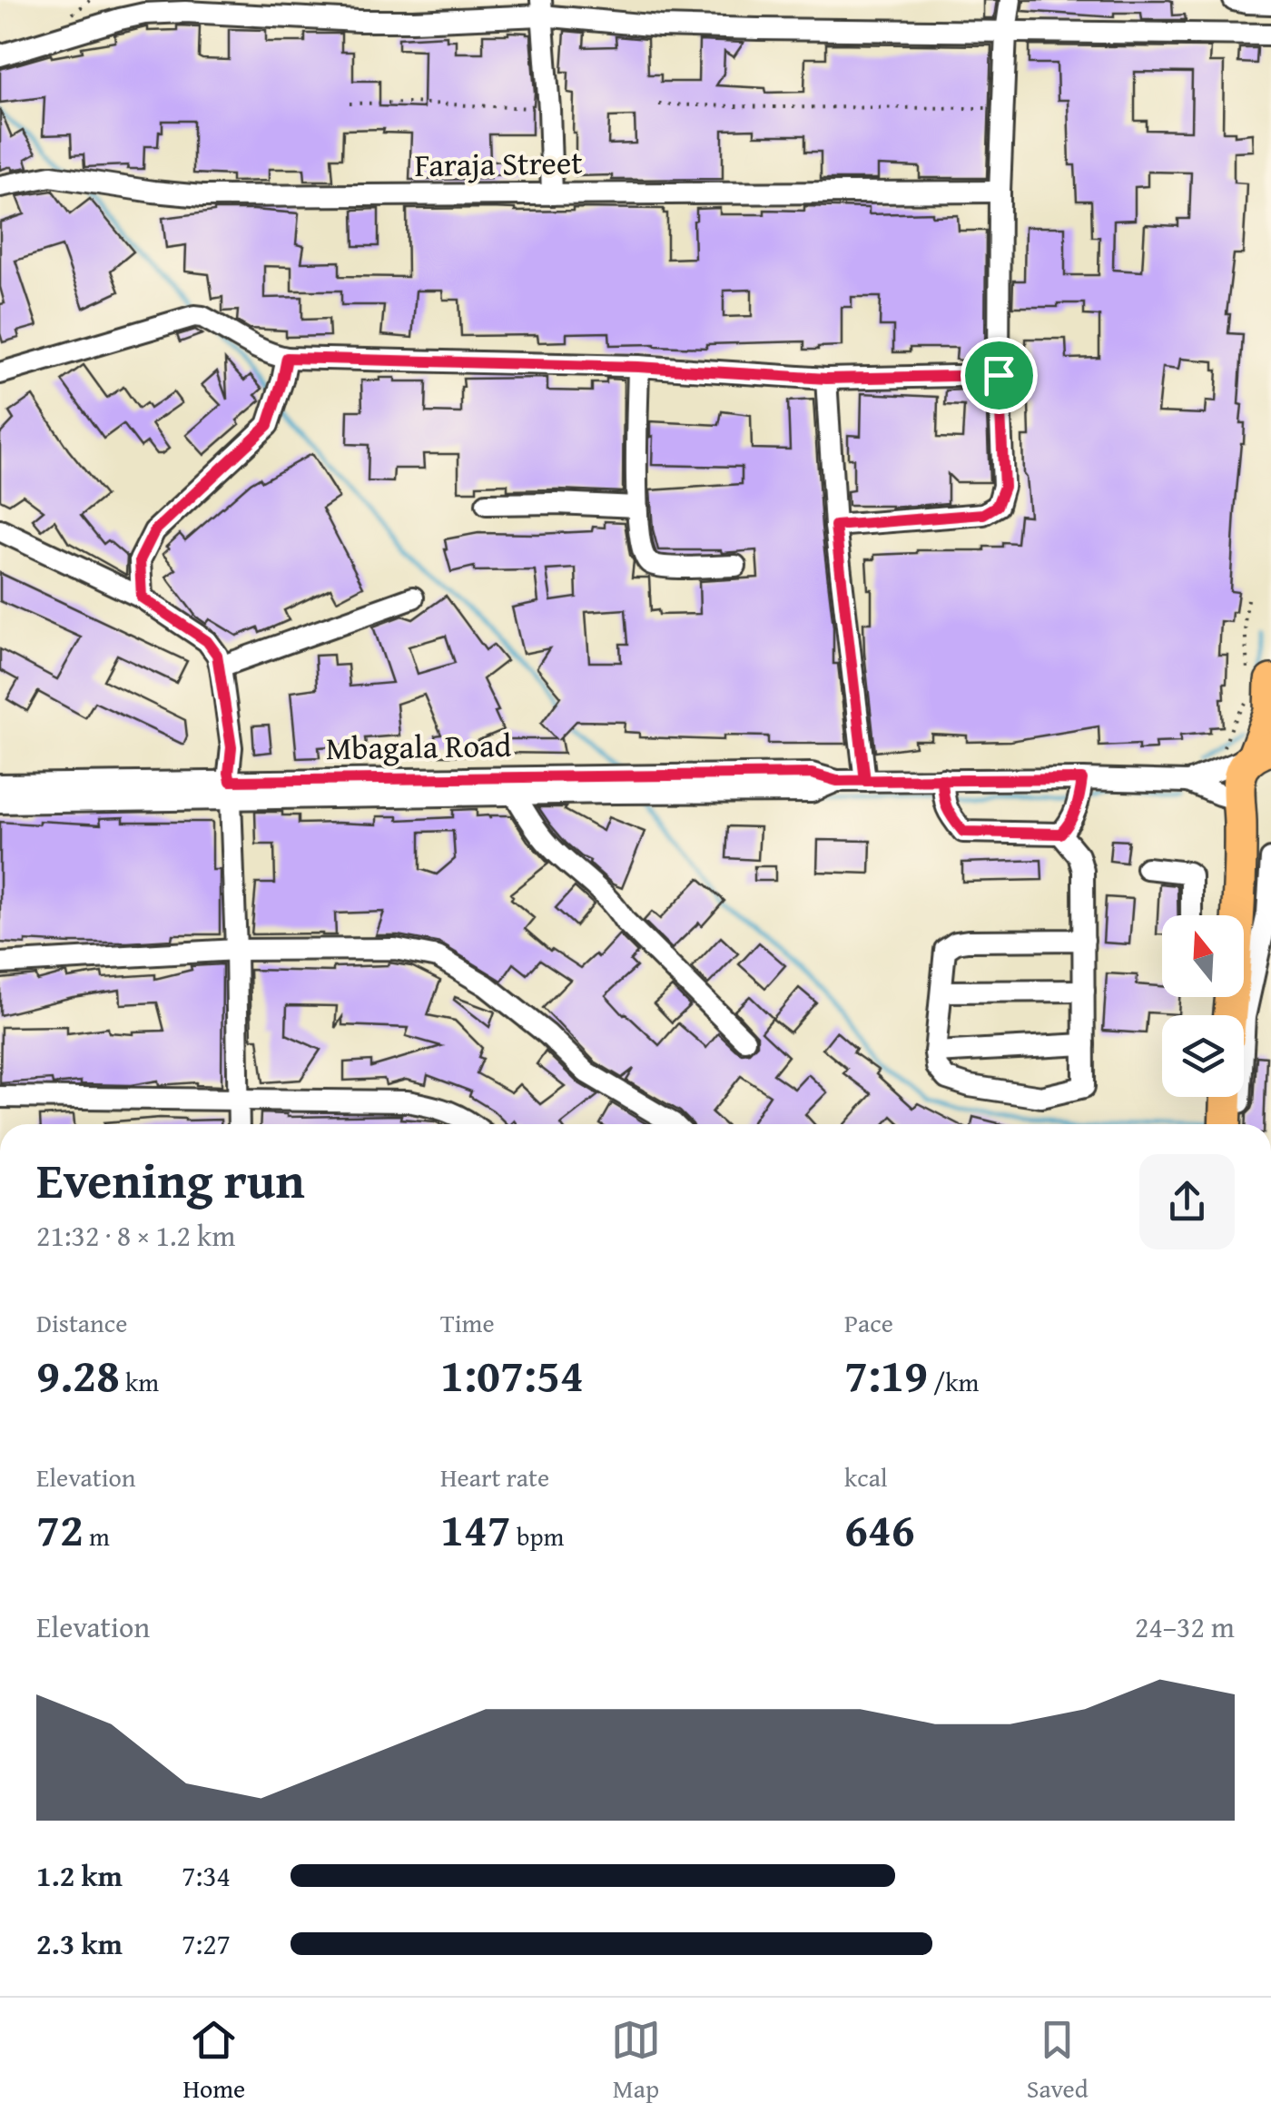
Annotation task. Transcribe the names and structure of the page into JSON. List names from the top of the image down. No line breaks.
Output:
{"streets":{"street":["Faraja Street","Mbagala Road"]},"north":"top","page":{"heading":["Evening run","21:32 · 8 × 1.2 km"],"stats":[["Distance","9.28 km"],["Time","1:07:54"],["Pace","7:19 /km"],["Elevation","72 m"],["Heart rate","147 bpm"],["kcal","646"]],"chart":["Elevation","24–32 m"],"list":[{"name":"1.2 km","note":"7:34"},{"name":"2.3 km","note":"7:27"}],"tabs":["Home","Map","Saved"]}}
